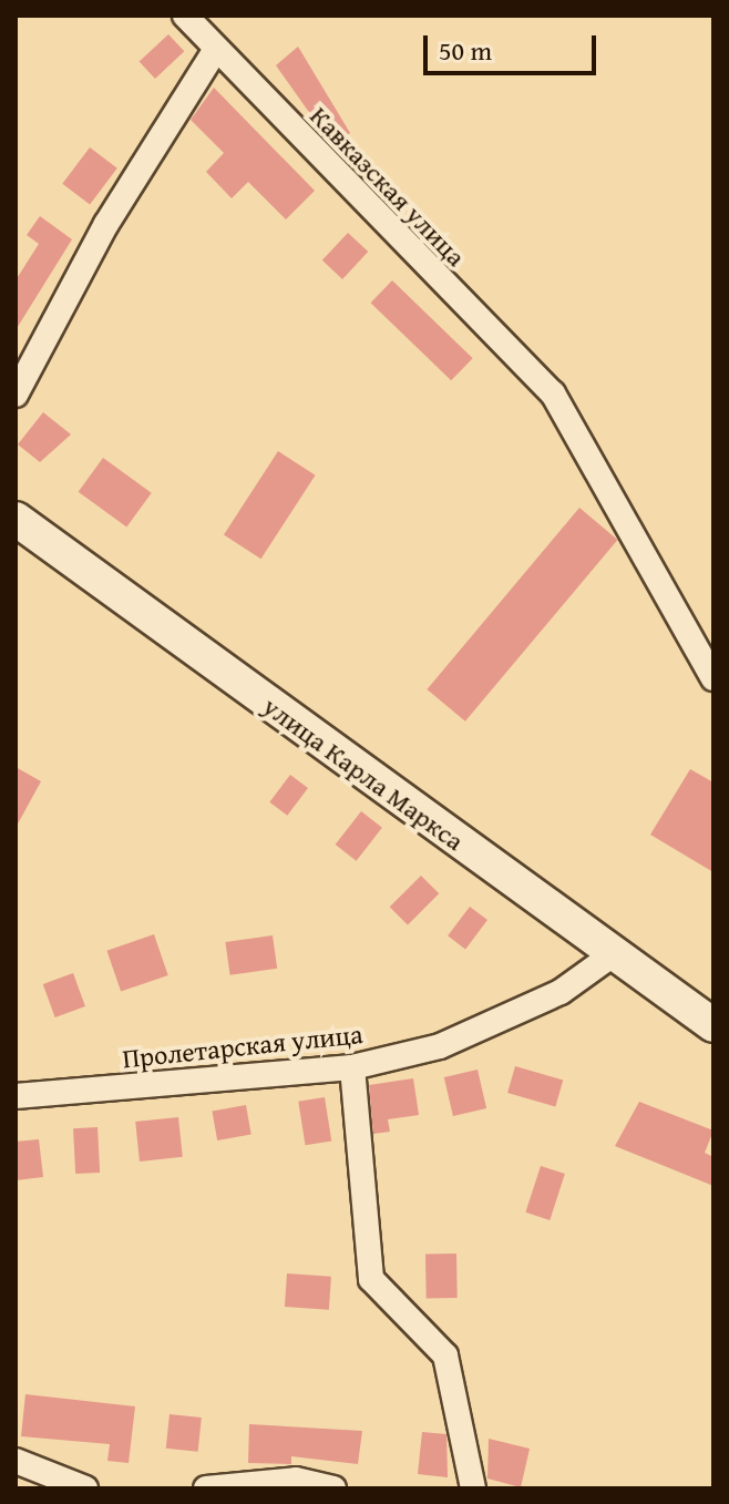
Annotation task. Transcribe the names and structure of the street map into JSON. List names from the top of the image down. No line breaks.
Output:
{"streets":{"street":["Кавказская улица","улица Карла Маркса","Пролетарская улица"]},"crossings":[["улица Карла Маркса","Пролетарская улица"]],"scale_bar":"50 m"}
